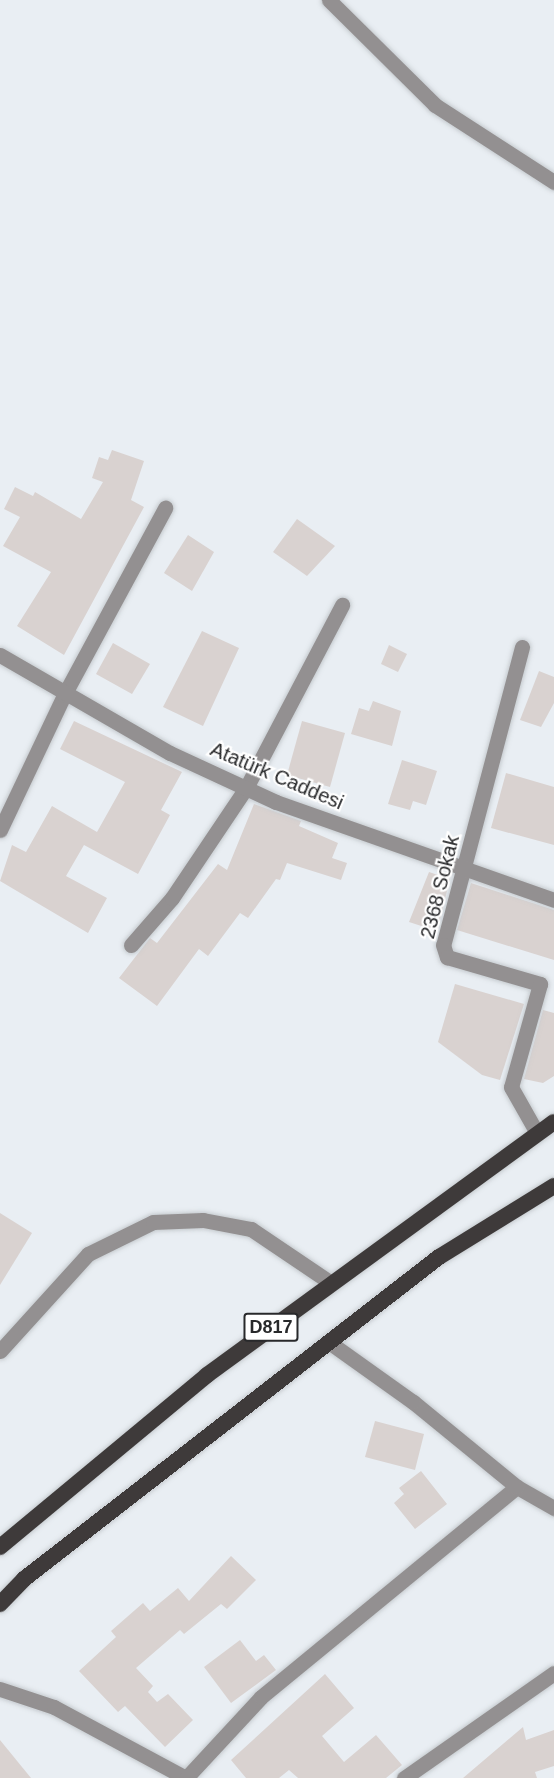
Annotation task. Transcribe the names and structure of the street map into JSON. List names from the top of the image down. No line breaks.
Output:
{"streets":{"highway":["D817"],"street":["Atatürk Caddesi","2368 Sokak"]},"crossings":[["Atatürk Caddesi","2368 Sokak"],["2368 Sokak","D817"]]}
